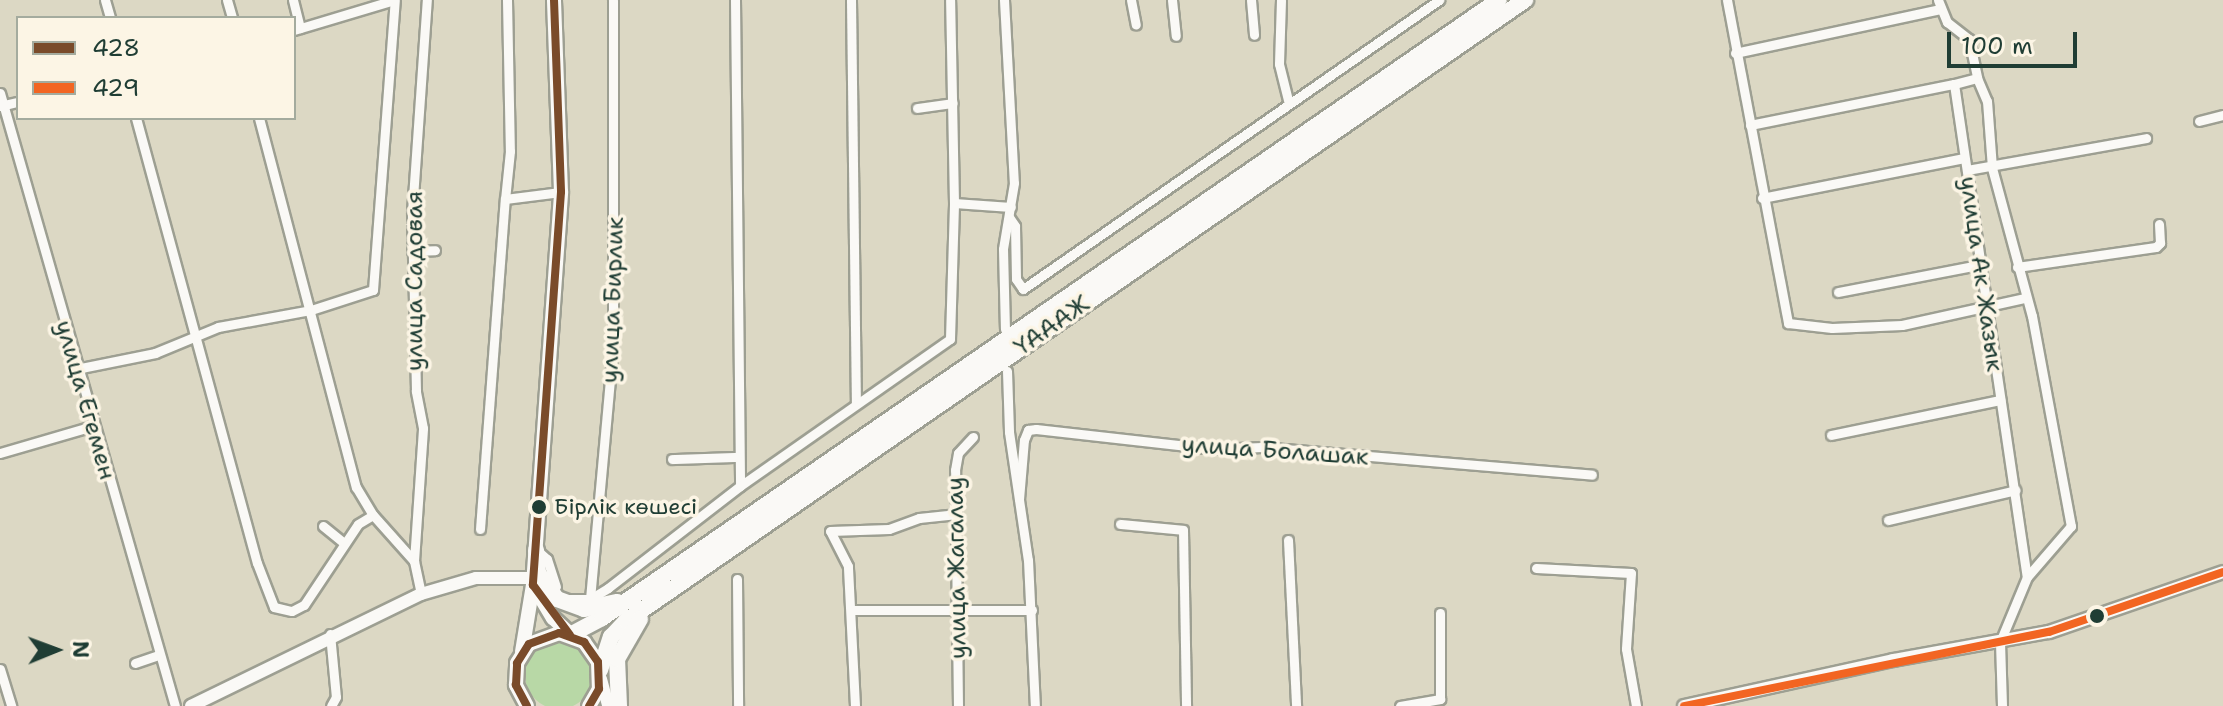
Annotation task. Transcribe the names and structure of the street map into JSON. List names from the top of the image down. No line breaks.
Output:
{"streets":{"highway":["ҮАААЖ"],"street":["улица Ак Жазык","улица Садовая","улица Бирлик","улица Егемен","улица Болашак","улица Жагалау"]},"places":["Бірлік көшесі"],"lines":["transit line 428","transit line 429"],"legend":["428","429"],"scale_bar":"100 m","north":"right"}
